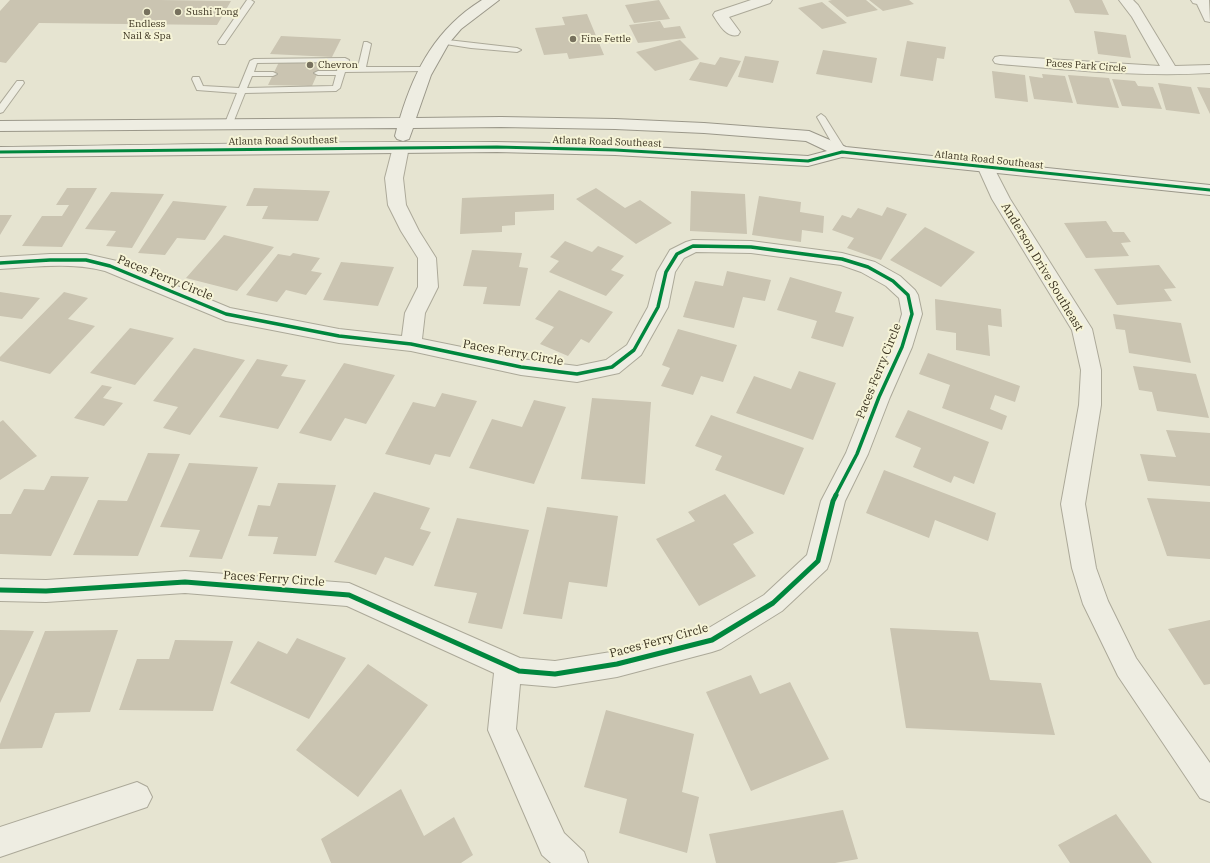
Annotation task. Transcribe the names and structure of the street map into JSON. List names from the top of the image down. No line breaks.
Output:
{"streets":{"street":["Paces Park Circle","Atlanta Road Southeast","Anderson Drive Southeast","Paces Ferry Circle"]},"crossings":[["Atlanta Road Southeast","Anderson Drive Southeast"]],"places":["Endless Nail & Spa","Sushi Tong","Fine Fettle","Chevron"]}
